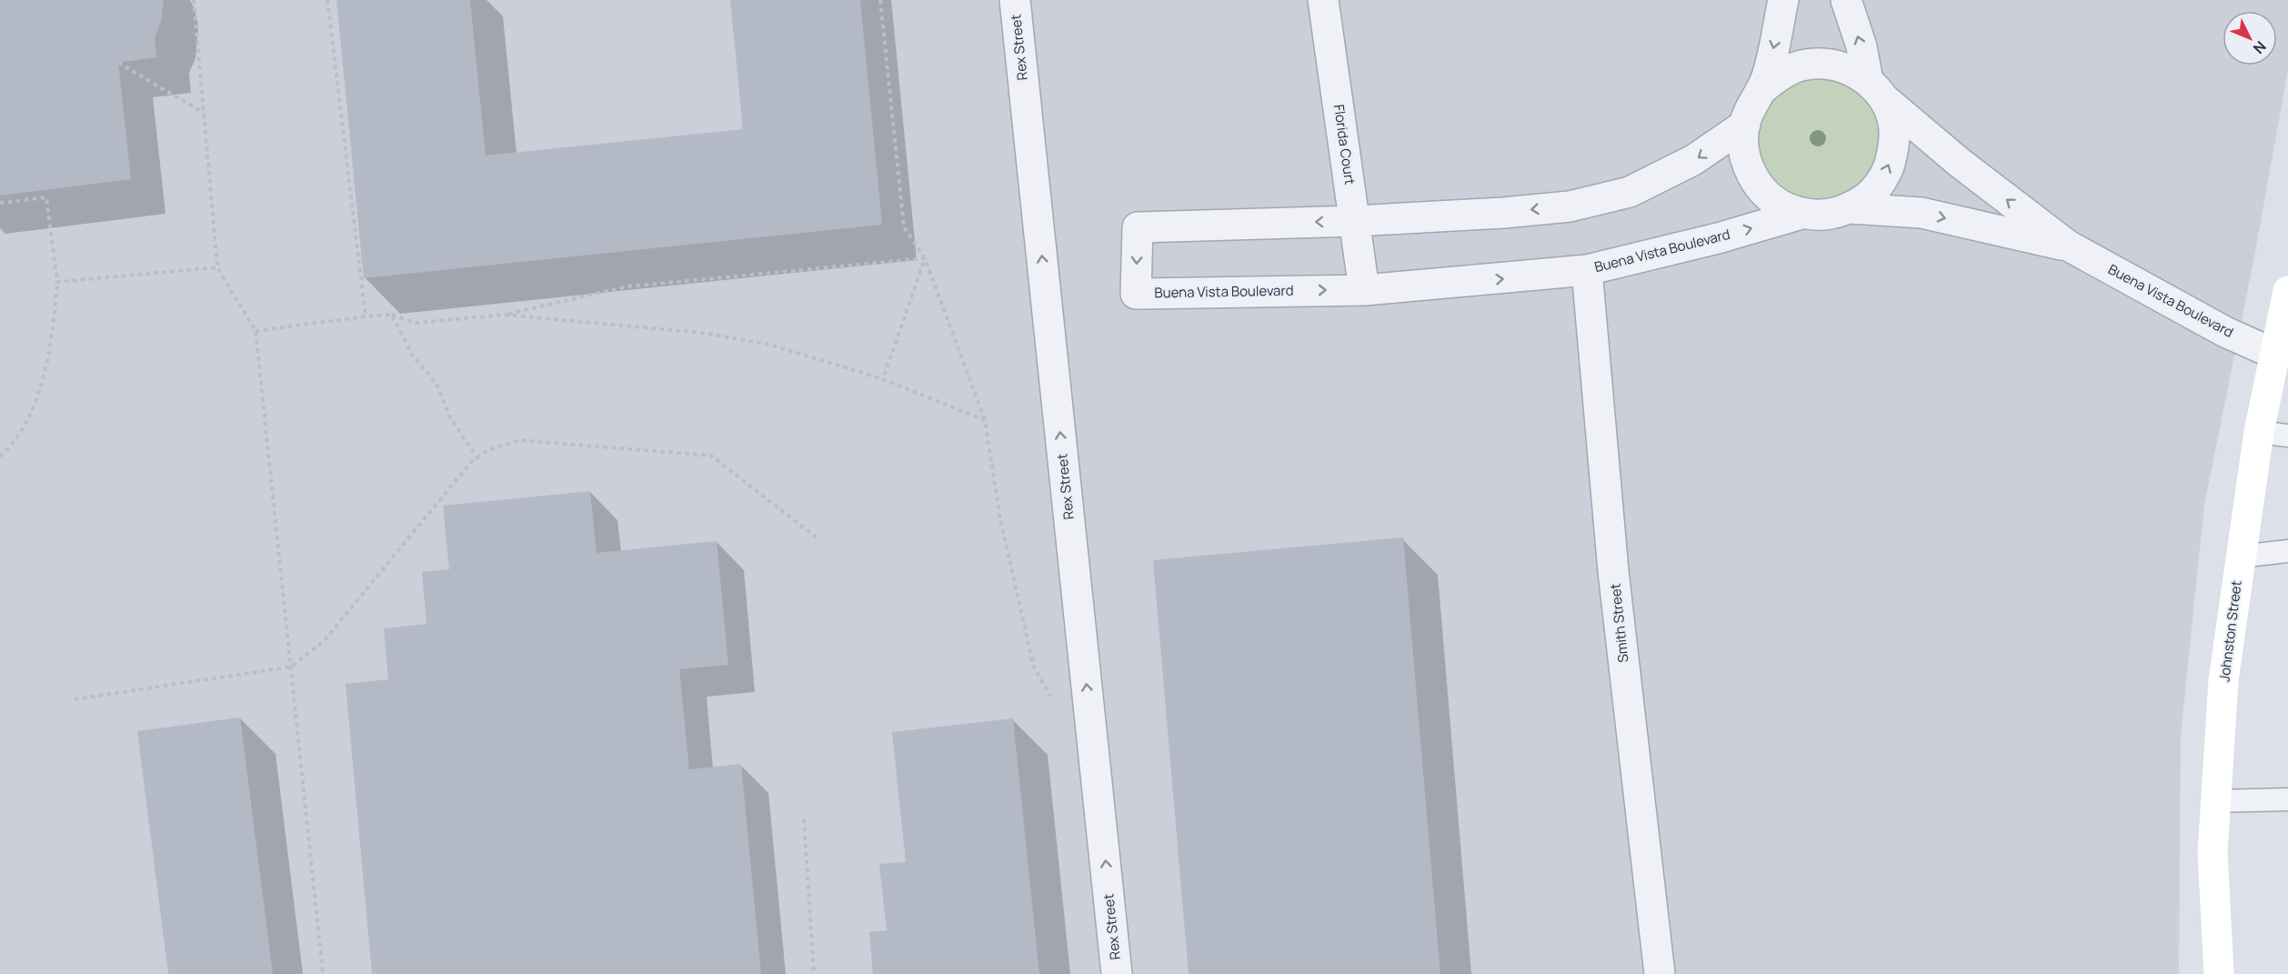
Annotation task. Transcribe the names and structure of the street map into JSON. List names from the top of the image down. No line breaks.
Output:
{"streets":{"main road":["Johnston Street"],"street":["Rex Street","Florida Court","Buena Vista Boulevard","Smith Street"]},"crossings":[["Florida Court","Buena Vista Boulevard"],["Buena Vista Boulevard","Smith Street"],["Buena Vista Boulevard","Johnston Street"]],"one_way":["Rex Street"],"north":"bottom right"}
